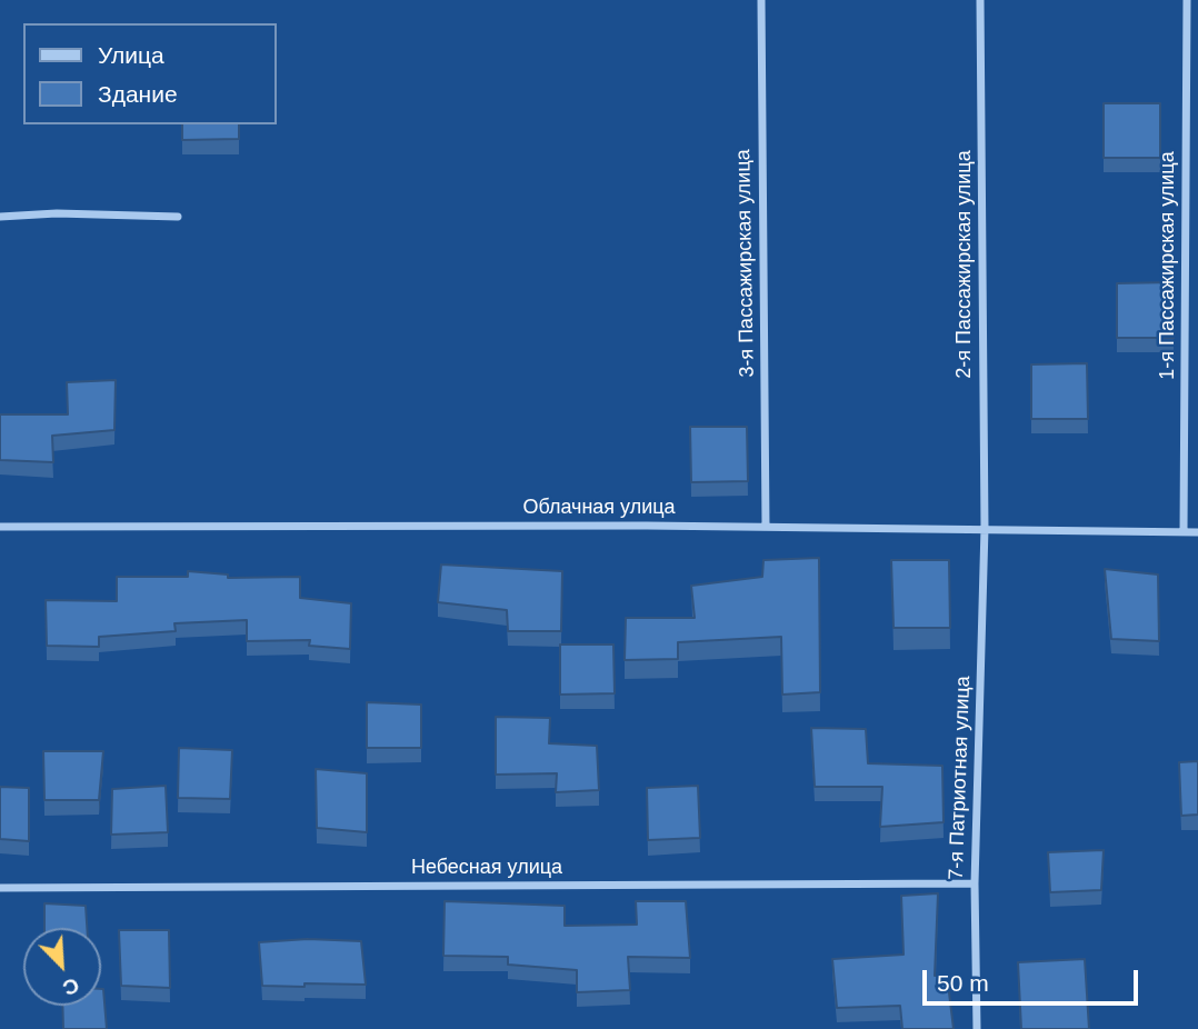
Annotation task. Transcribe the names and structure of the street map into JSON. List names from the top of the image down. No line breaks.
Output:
{"streets":{"street":["3-я Пассажирская улица","2-я Пассажирская улица","1-я Пассажирская улица","Облачная улица","7-я Патриотная улица","Небесная улица"]},"crossings":[["3-я Пассажирская улица","Облачная улица"],["2-я Пассажирская улица","Облачная улица"],["2-я Пассажирская улица","7-я Патриотная улица"],["1-я Пассажирская улица","Облачная улица"],["Облачная улица","7-я Патриотная улица"],["7-я Патриотная улица","Небесная улица"]],"legend":["Улица","Здание"],"scale_bar":"50 m","north":"bottom right"}
